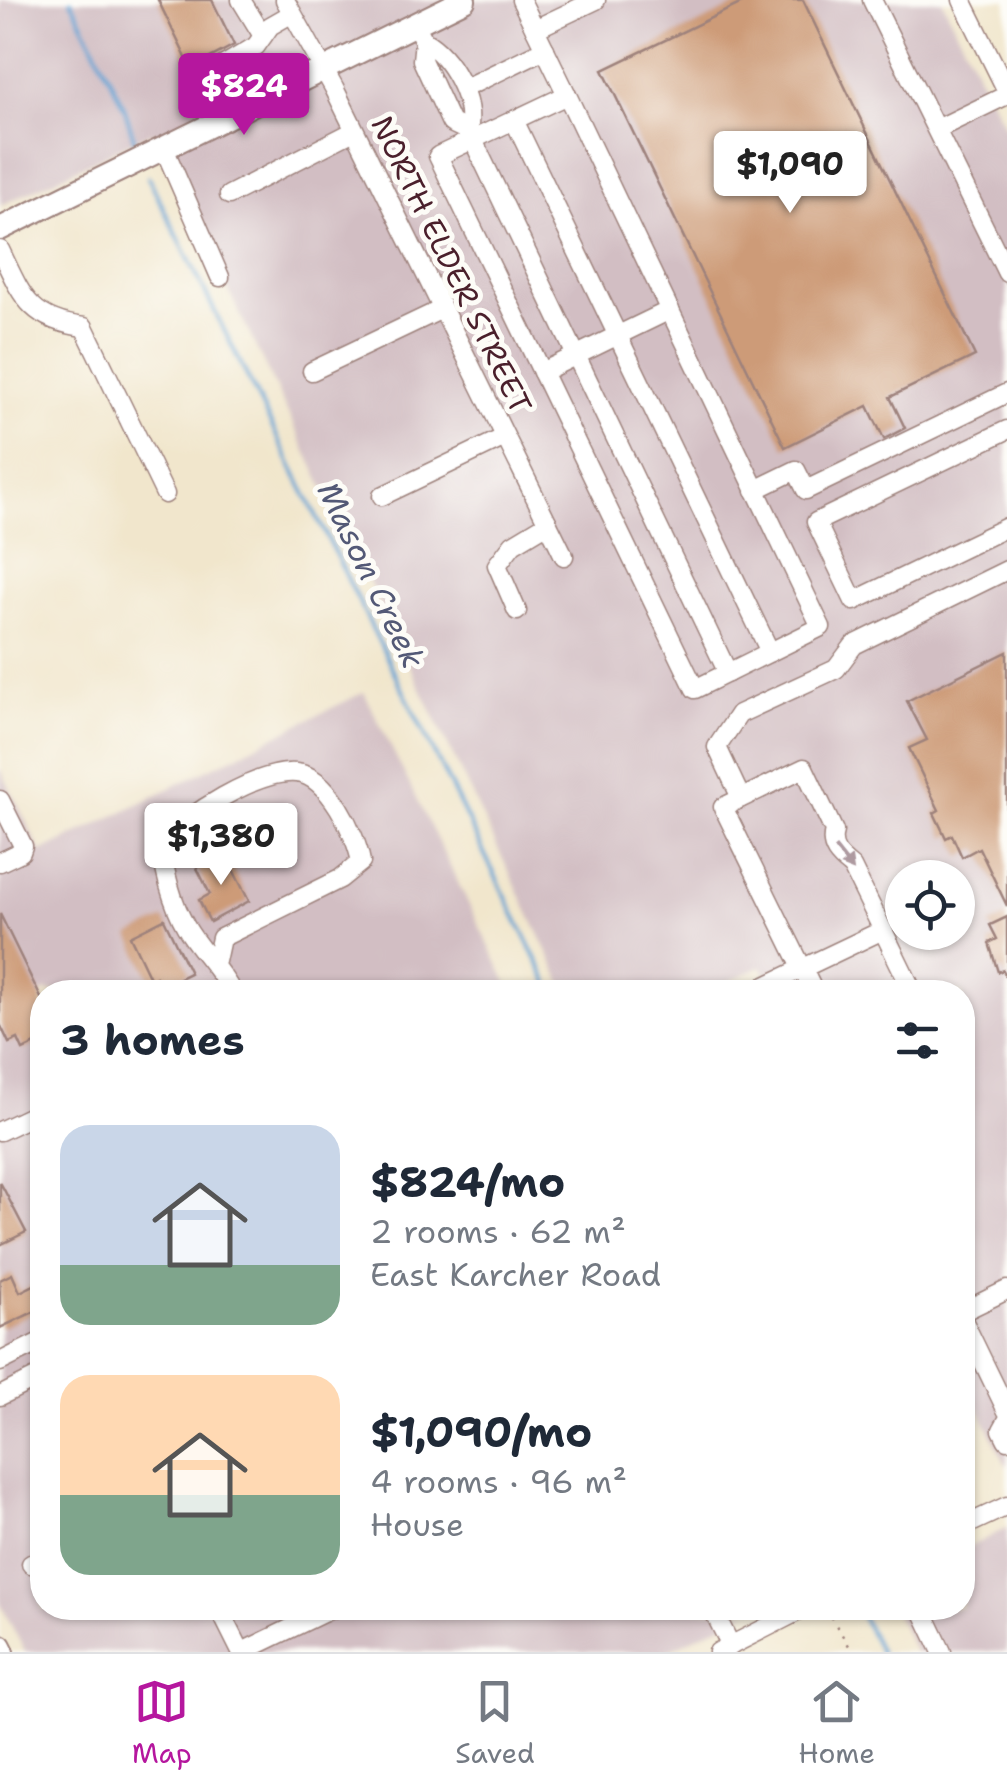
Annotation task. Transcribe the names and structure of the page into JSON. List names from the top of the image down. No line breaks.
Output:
{"streets":{"street":["NORTH ELDER STREET"]},"water":["Mason Creek"],"page":{"price":["$824","$1,090","$1,380"],"heading":"3 homes","list":[{"name":"$824/mo","note":"2 rooms · 62 m² · East Karcher Road"},{"name":"$1,090/mo","note":"4 rooms · 96 m² · House"}],"tabs":["Map","Saved","Home"]}}
